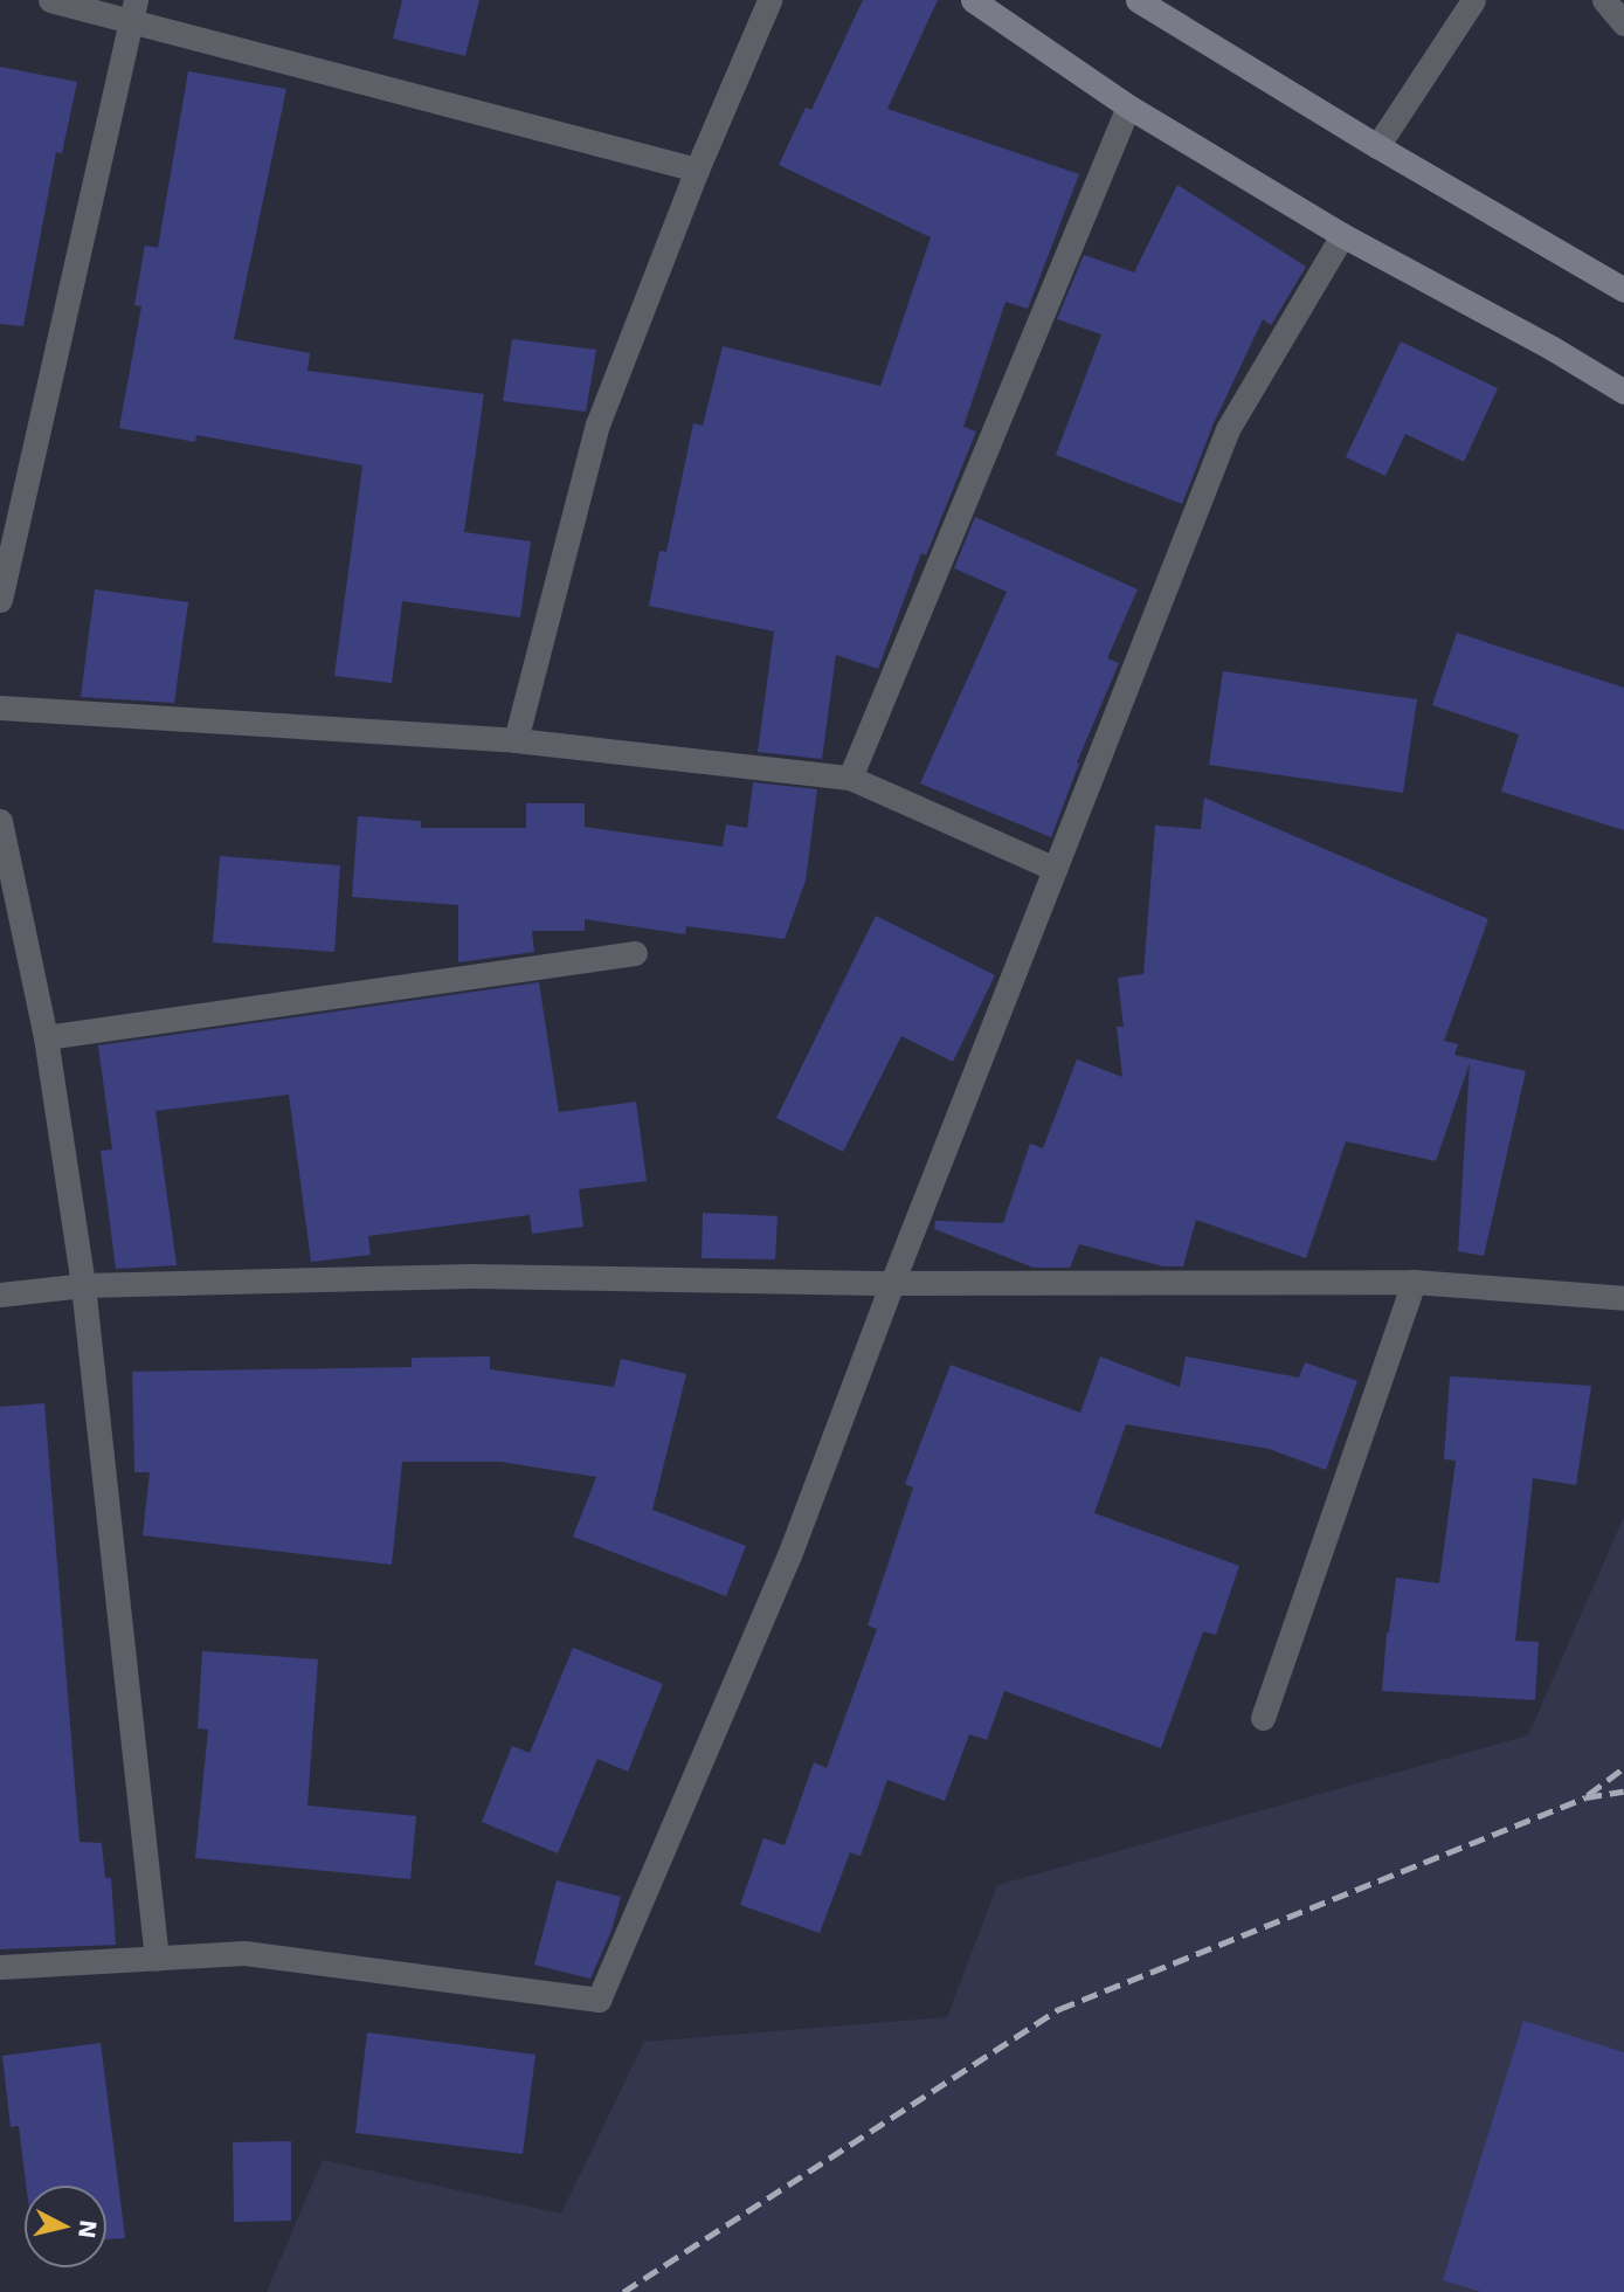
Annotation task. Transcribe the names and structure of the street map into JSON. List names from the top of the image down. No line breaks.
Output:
{"north":"right"}
